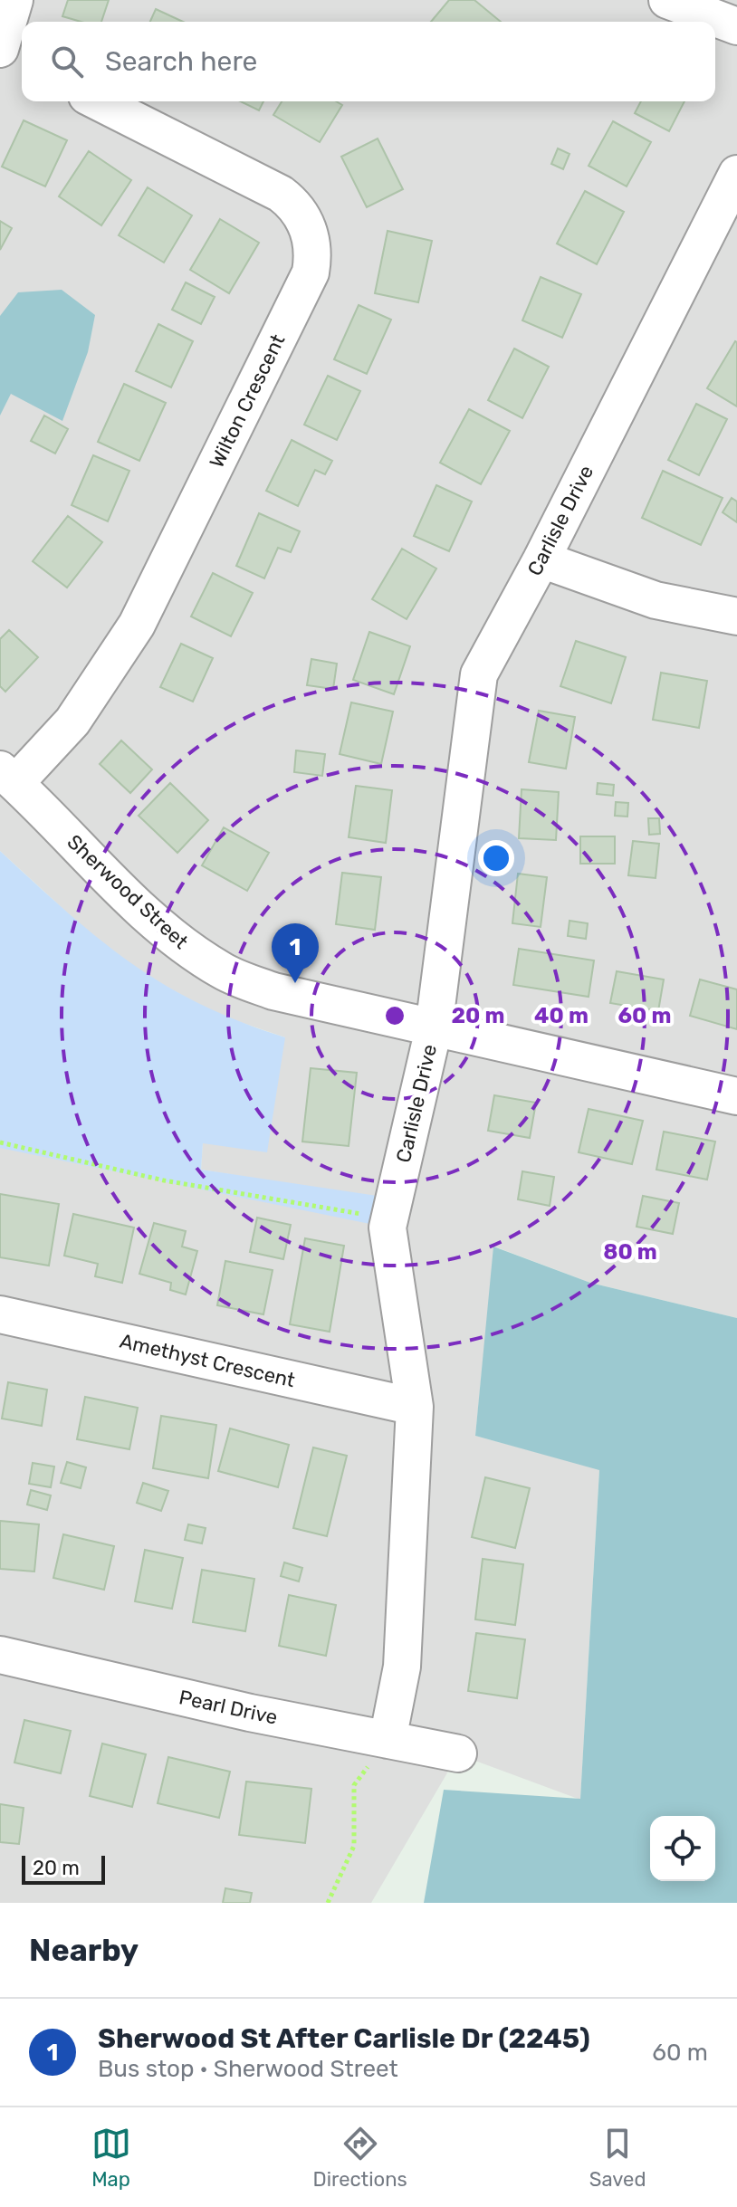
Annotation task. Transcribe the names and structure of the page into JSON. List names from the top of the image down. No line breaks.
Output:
{"streets":{"street":["Wilton Crescent","Carlisle Drive","Sherwood Street","Amethyst Crescent","Pearl Drive"]},"crossings":[["Wilton Crescent","Sherwood Street"],["Carlisle Drive","Sherwood Street"],["Carlisle Drive","Amethyst Crescent"],["Carlisle Drive","Pearl Drive"]],"scale_bar":"20 m","page":{"search":"Search here","pins":"1","scale":"20 m","heading":"Nearby","list":[{"mark":"1","name":"Sherwood St After Carlisle Dr (2245)","note":"Bus stop · Sherwood Street","value":"60 m"}],"nav":["Map","Directions","Saved"]},"rings":["20 m","40 m","60 m","80 m"]}
